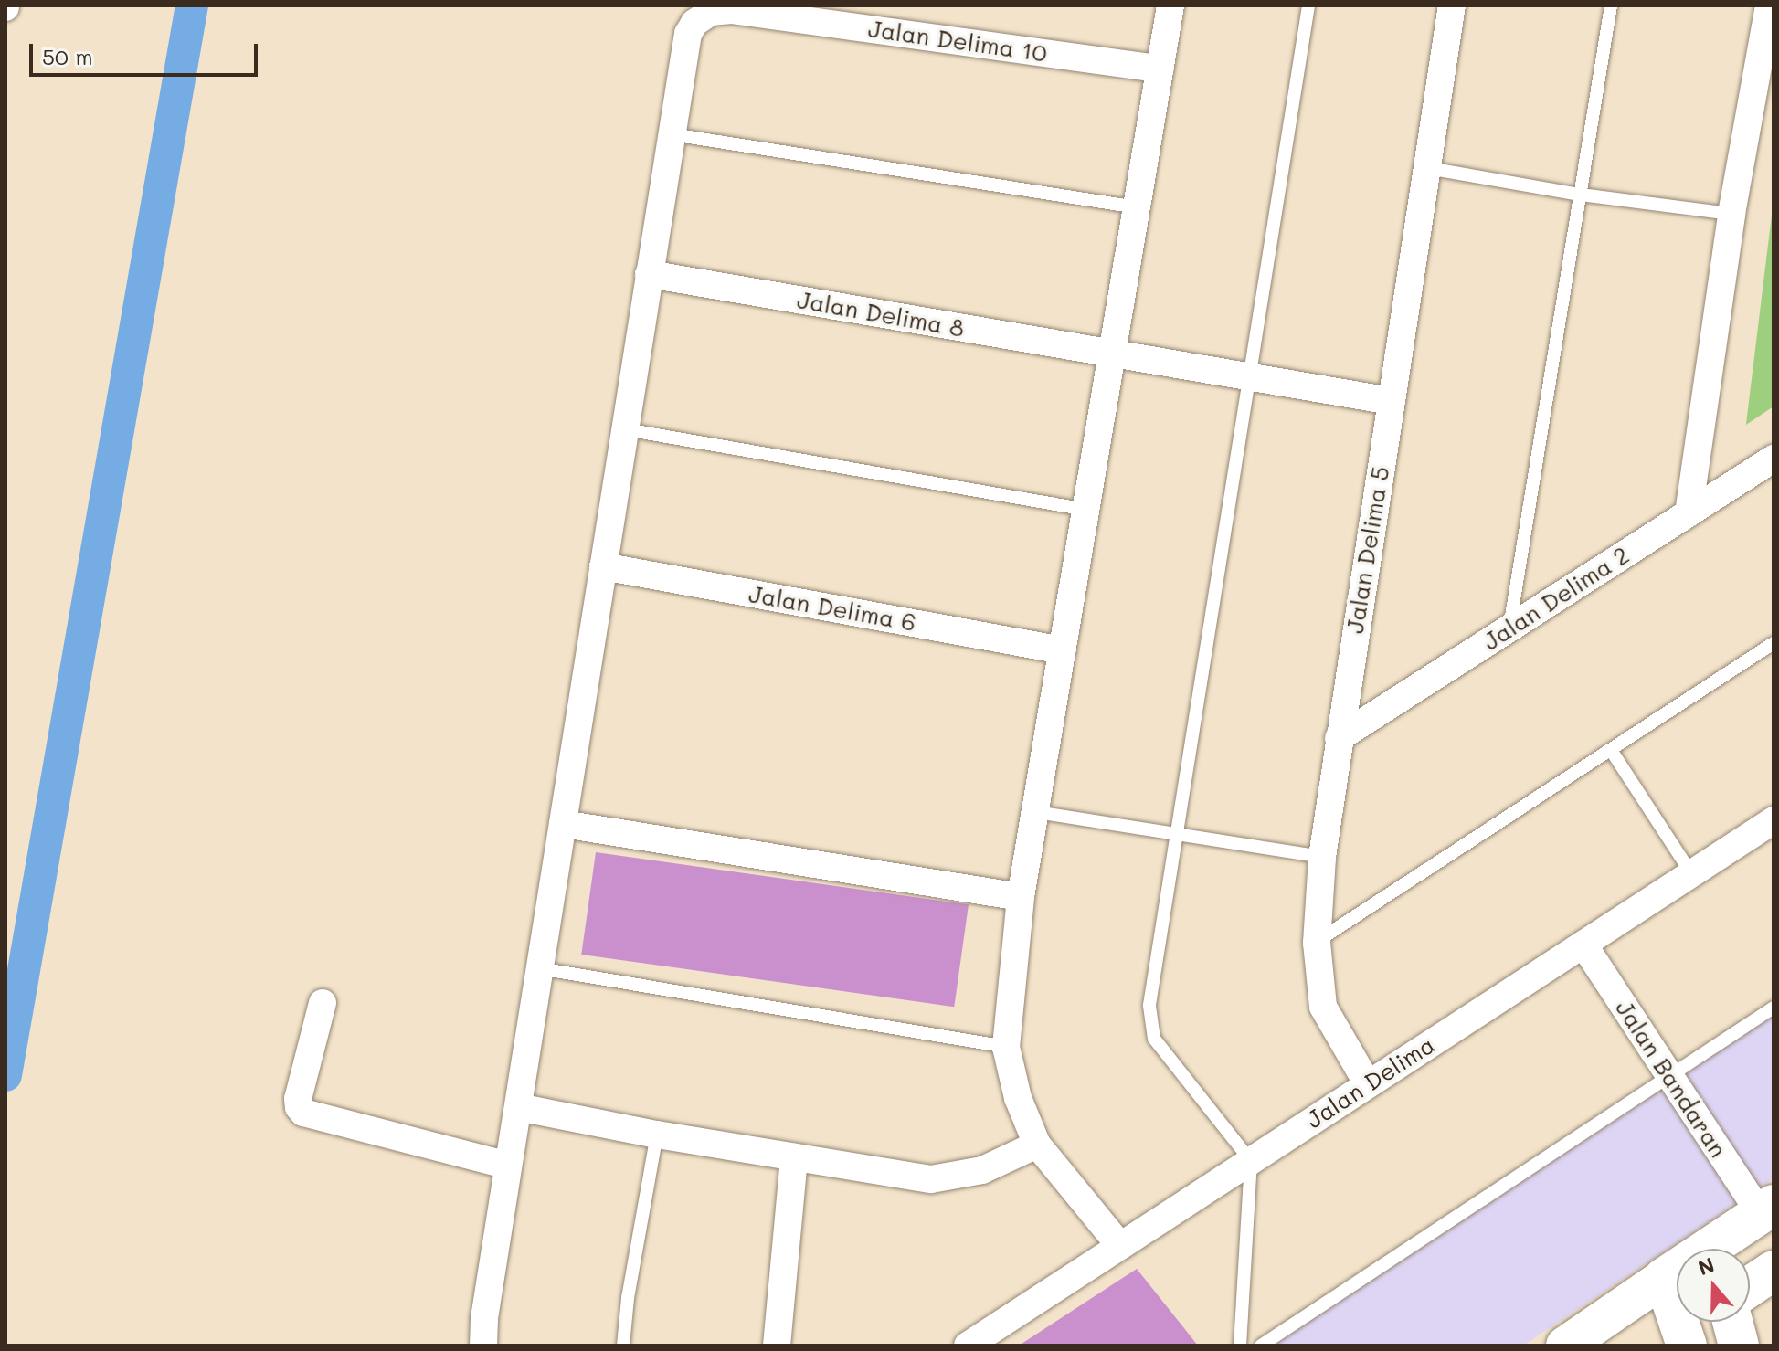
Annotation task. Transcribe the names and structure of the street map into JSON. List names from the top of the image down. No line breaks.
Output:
{"streets":{"street":["Jalan Delima 10","Jalan Delima 8","Jalan Delima 5","Jalan Delima 2","Jalan Delima 6","Jalan Bandaran","Jalan Delima"]},"crossings":[["Jalan Delima 8","Jalan Delima 5"],["Jalan Delima 5","Jalan Delima 2"],["Jalan Delima 5","Jalan Delima"],["Jalan Bandaran","Jalan Delima"]],"scale_bar":"50 m","north":"top"}
